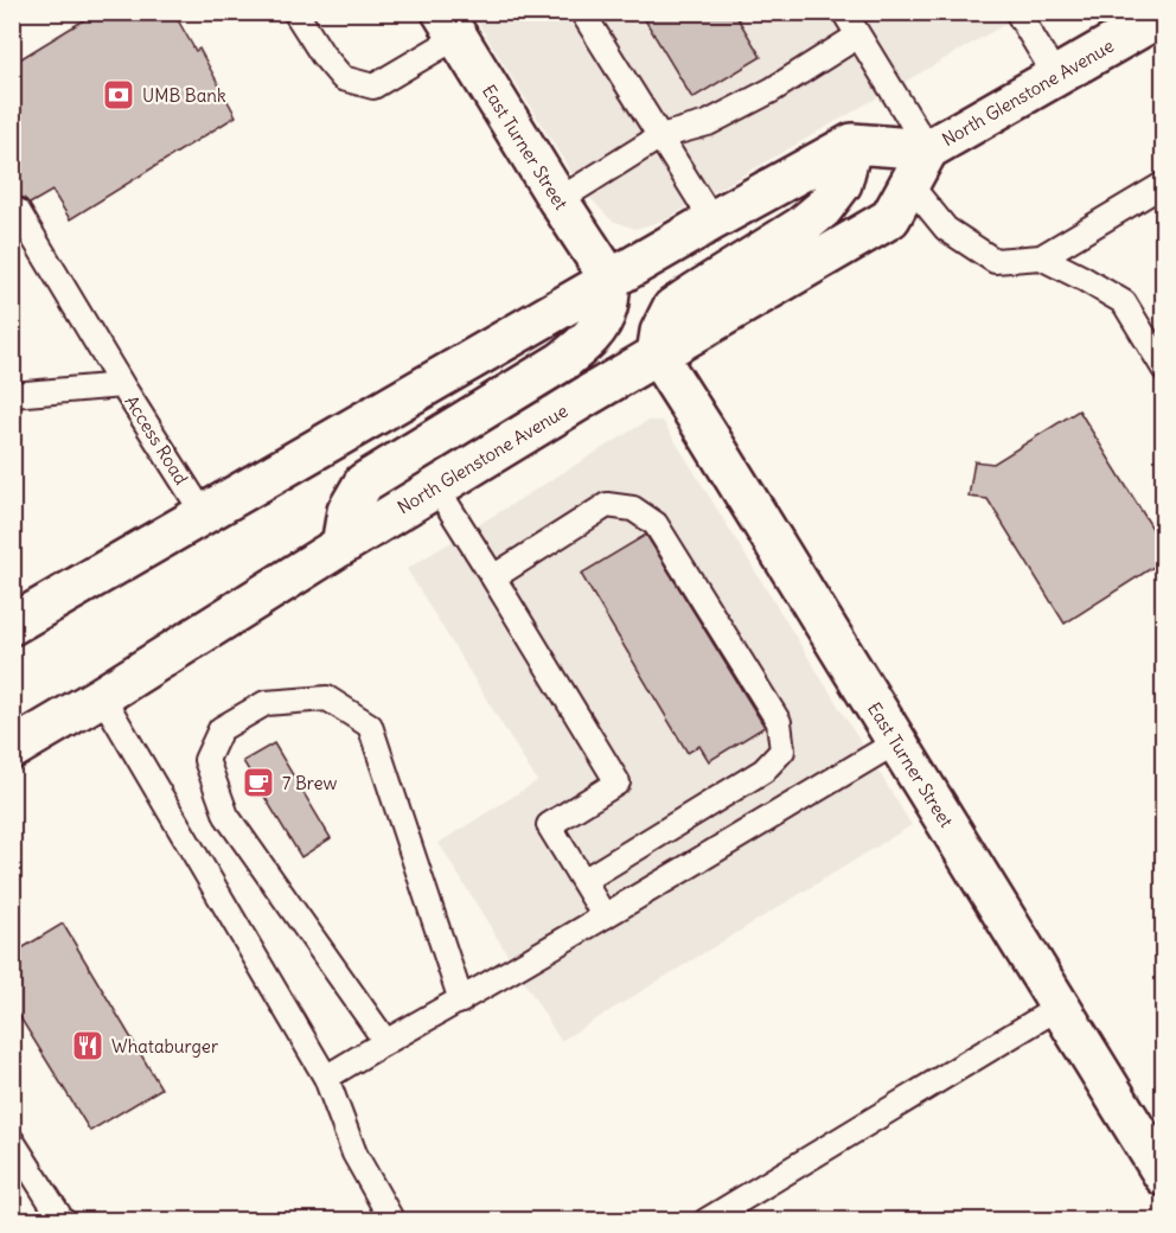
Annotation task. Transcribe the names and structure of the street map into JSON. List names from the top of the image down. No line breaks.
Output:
{"streets":{"main road":["North Glenstone Avenue","East Turner Street"],"lane":["Access Road"]},"crossings":[["North Glenstone Avenue","East Turner Street"]],"places":{"bank":["UMB Bank"],"cafe":["7 Brew"],"restaurant":["Whataburger"]}}
